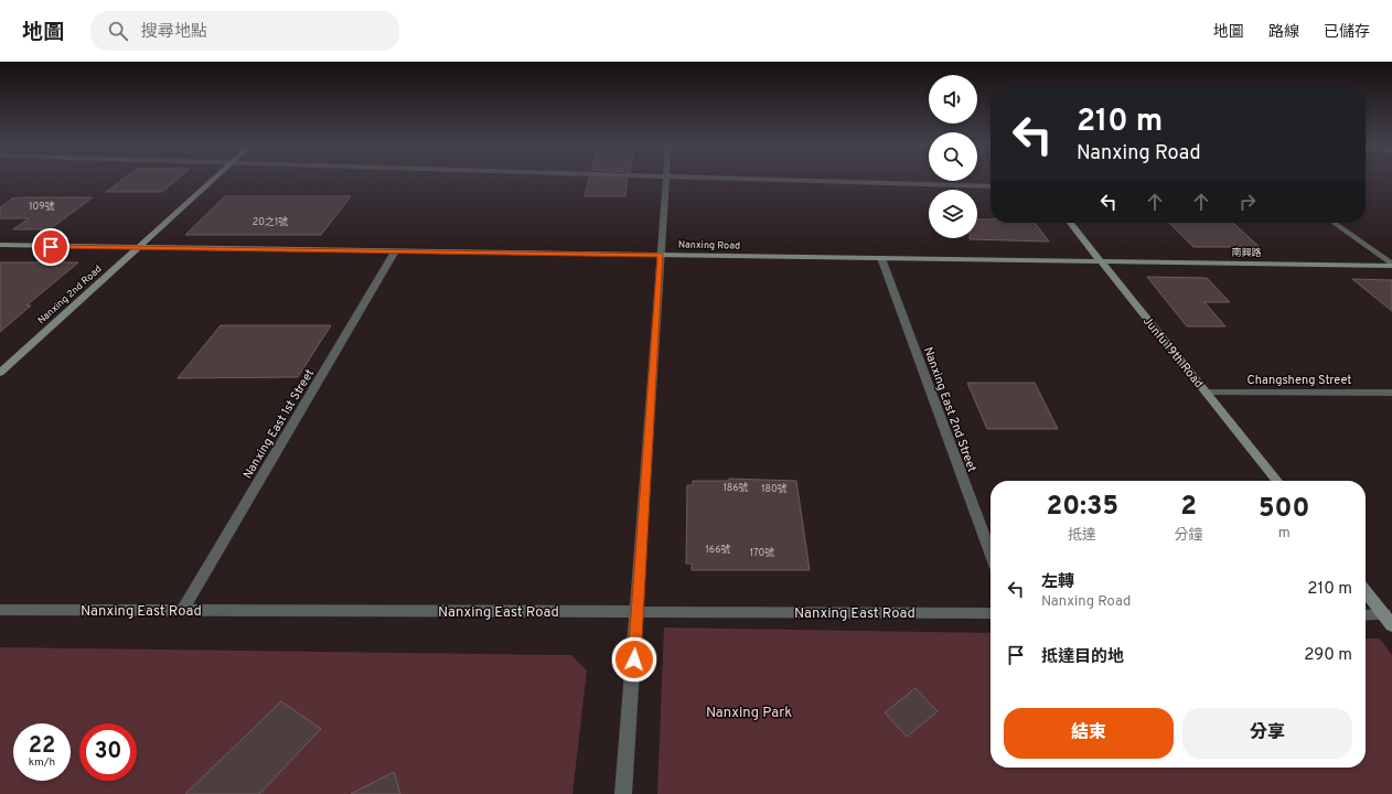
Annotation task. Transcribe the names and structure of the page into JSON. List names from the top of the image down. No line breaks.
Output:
{"streets":{"street":["Nanxing Road","南興路","Nanxing 2nd Road","Junfu 19th Road","Changsheng Street","Nanxing East 2nd Street","Nanxing East 1st Street","Nanxing East Road"]},"crossings":[["Nanxing Road","南興路"],["Nanxing Road","Nanxing 2nd Road"],["Nanxing Road","Junfu 19th Road"],["Nanxing Road","Nanxing East 2nd Street"],["Nanxing Road","Nanxing East 1st Street"],["南興路","Junfu 19th Road"],["Junfu 19th Road","Changsheng Street"],["Nanxing East 1st Street","Nanxing East Road"]],"parks":["Nanxing Park"],"house_numbers":["109號","20之1號","186號","180號","166號","170號"],"page":{"header":"地圖","search":"搜尋地點","nav":["地圖","路線","已儲存"],"turn":["210 m","Nanxing Road"],"eta":["20:35","抵達","2","分鐘","500","m"],"list":[{"name":"左轉","note":"Nanxing Road","value":"210 m"},{"name":"抵達目的地","value":"290 m"}],"buttons":["結束","分享"],"speed":"22 km/h","limit":"30"}}
